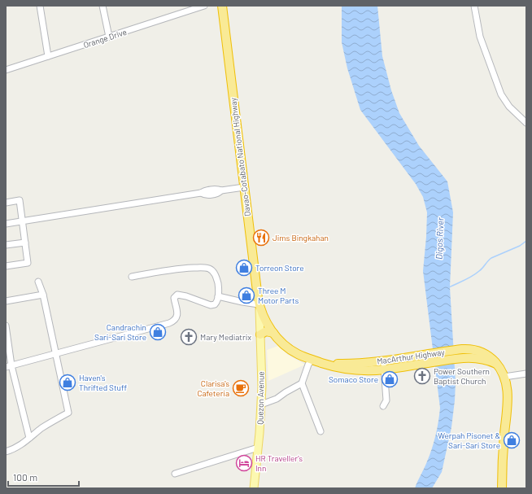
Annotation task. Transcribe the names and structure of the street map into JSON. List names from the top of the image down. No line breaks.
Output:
{"streets":{"highway":["Davao-Cotabato National Highway","MacArthur Highway"],"main road":["Quezon Avenue"],"street":["Orange Drive"]},"crossings":[["Davao-Cotabato National Highway","MacArthur Highway"],["Davao-Cotabato National Highway","Quezon Avenue"],["MacArthur Highway","Quezon Avenue"]],"water":["Digos River"],"places":{"restaurant":["Jims Bingkahan"],"shop":["Torreon Store","Three M Motor Parts","Candrachin Sari-Sari Store","Somaco Store","Haven's Thrifted Stuff","Werpah Pisonet & Sari-Sari Store"],"church":["Mary Mediatrix","Power Southern Baptist Church"],"cafe":["Clarisa's Cafeteria"],"hotel":["HR Traveller's Inn"]},"scale_bar":"100 m"}
